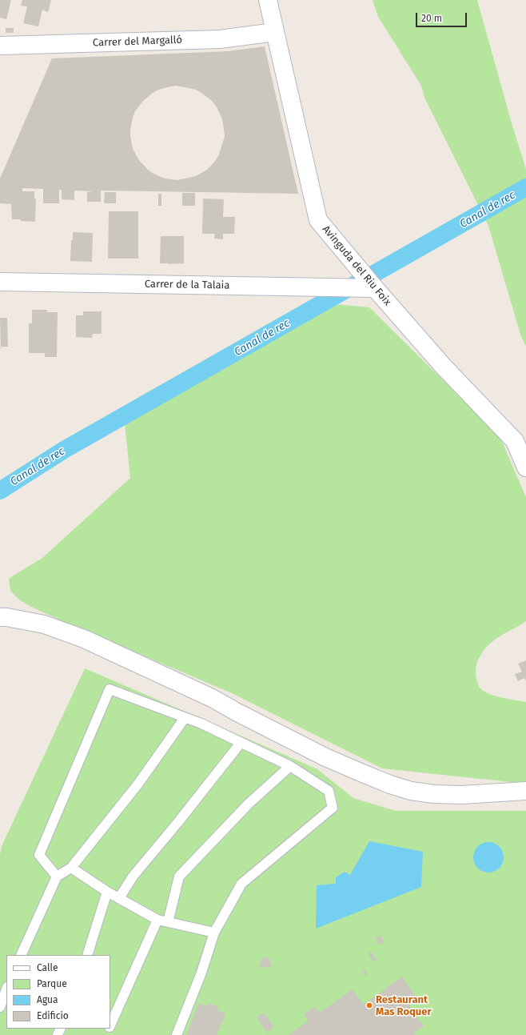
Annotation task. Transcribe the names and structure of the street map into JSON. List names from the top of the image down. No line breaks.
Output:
{"streets":{"street":["Carrer del Margalló","Avinguda del Riu Foix","Carrer de la Talaia"]},"crossings":[["Carrer del Margalló","Avinguda del Riu Foix"],["Avinguda del Riu Foix","Carrer de la Talaia"]],"water":["Canal de rec"],"places":["Restaurant Mas Roquer"],"legend":["Calle","Parque","Agua","Edificio"],"scale_bar":"20 m"}
